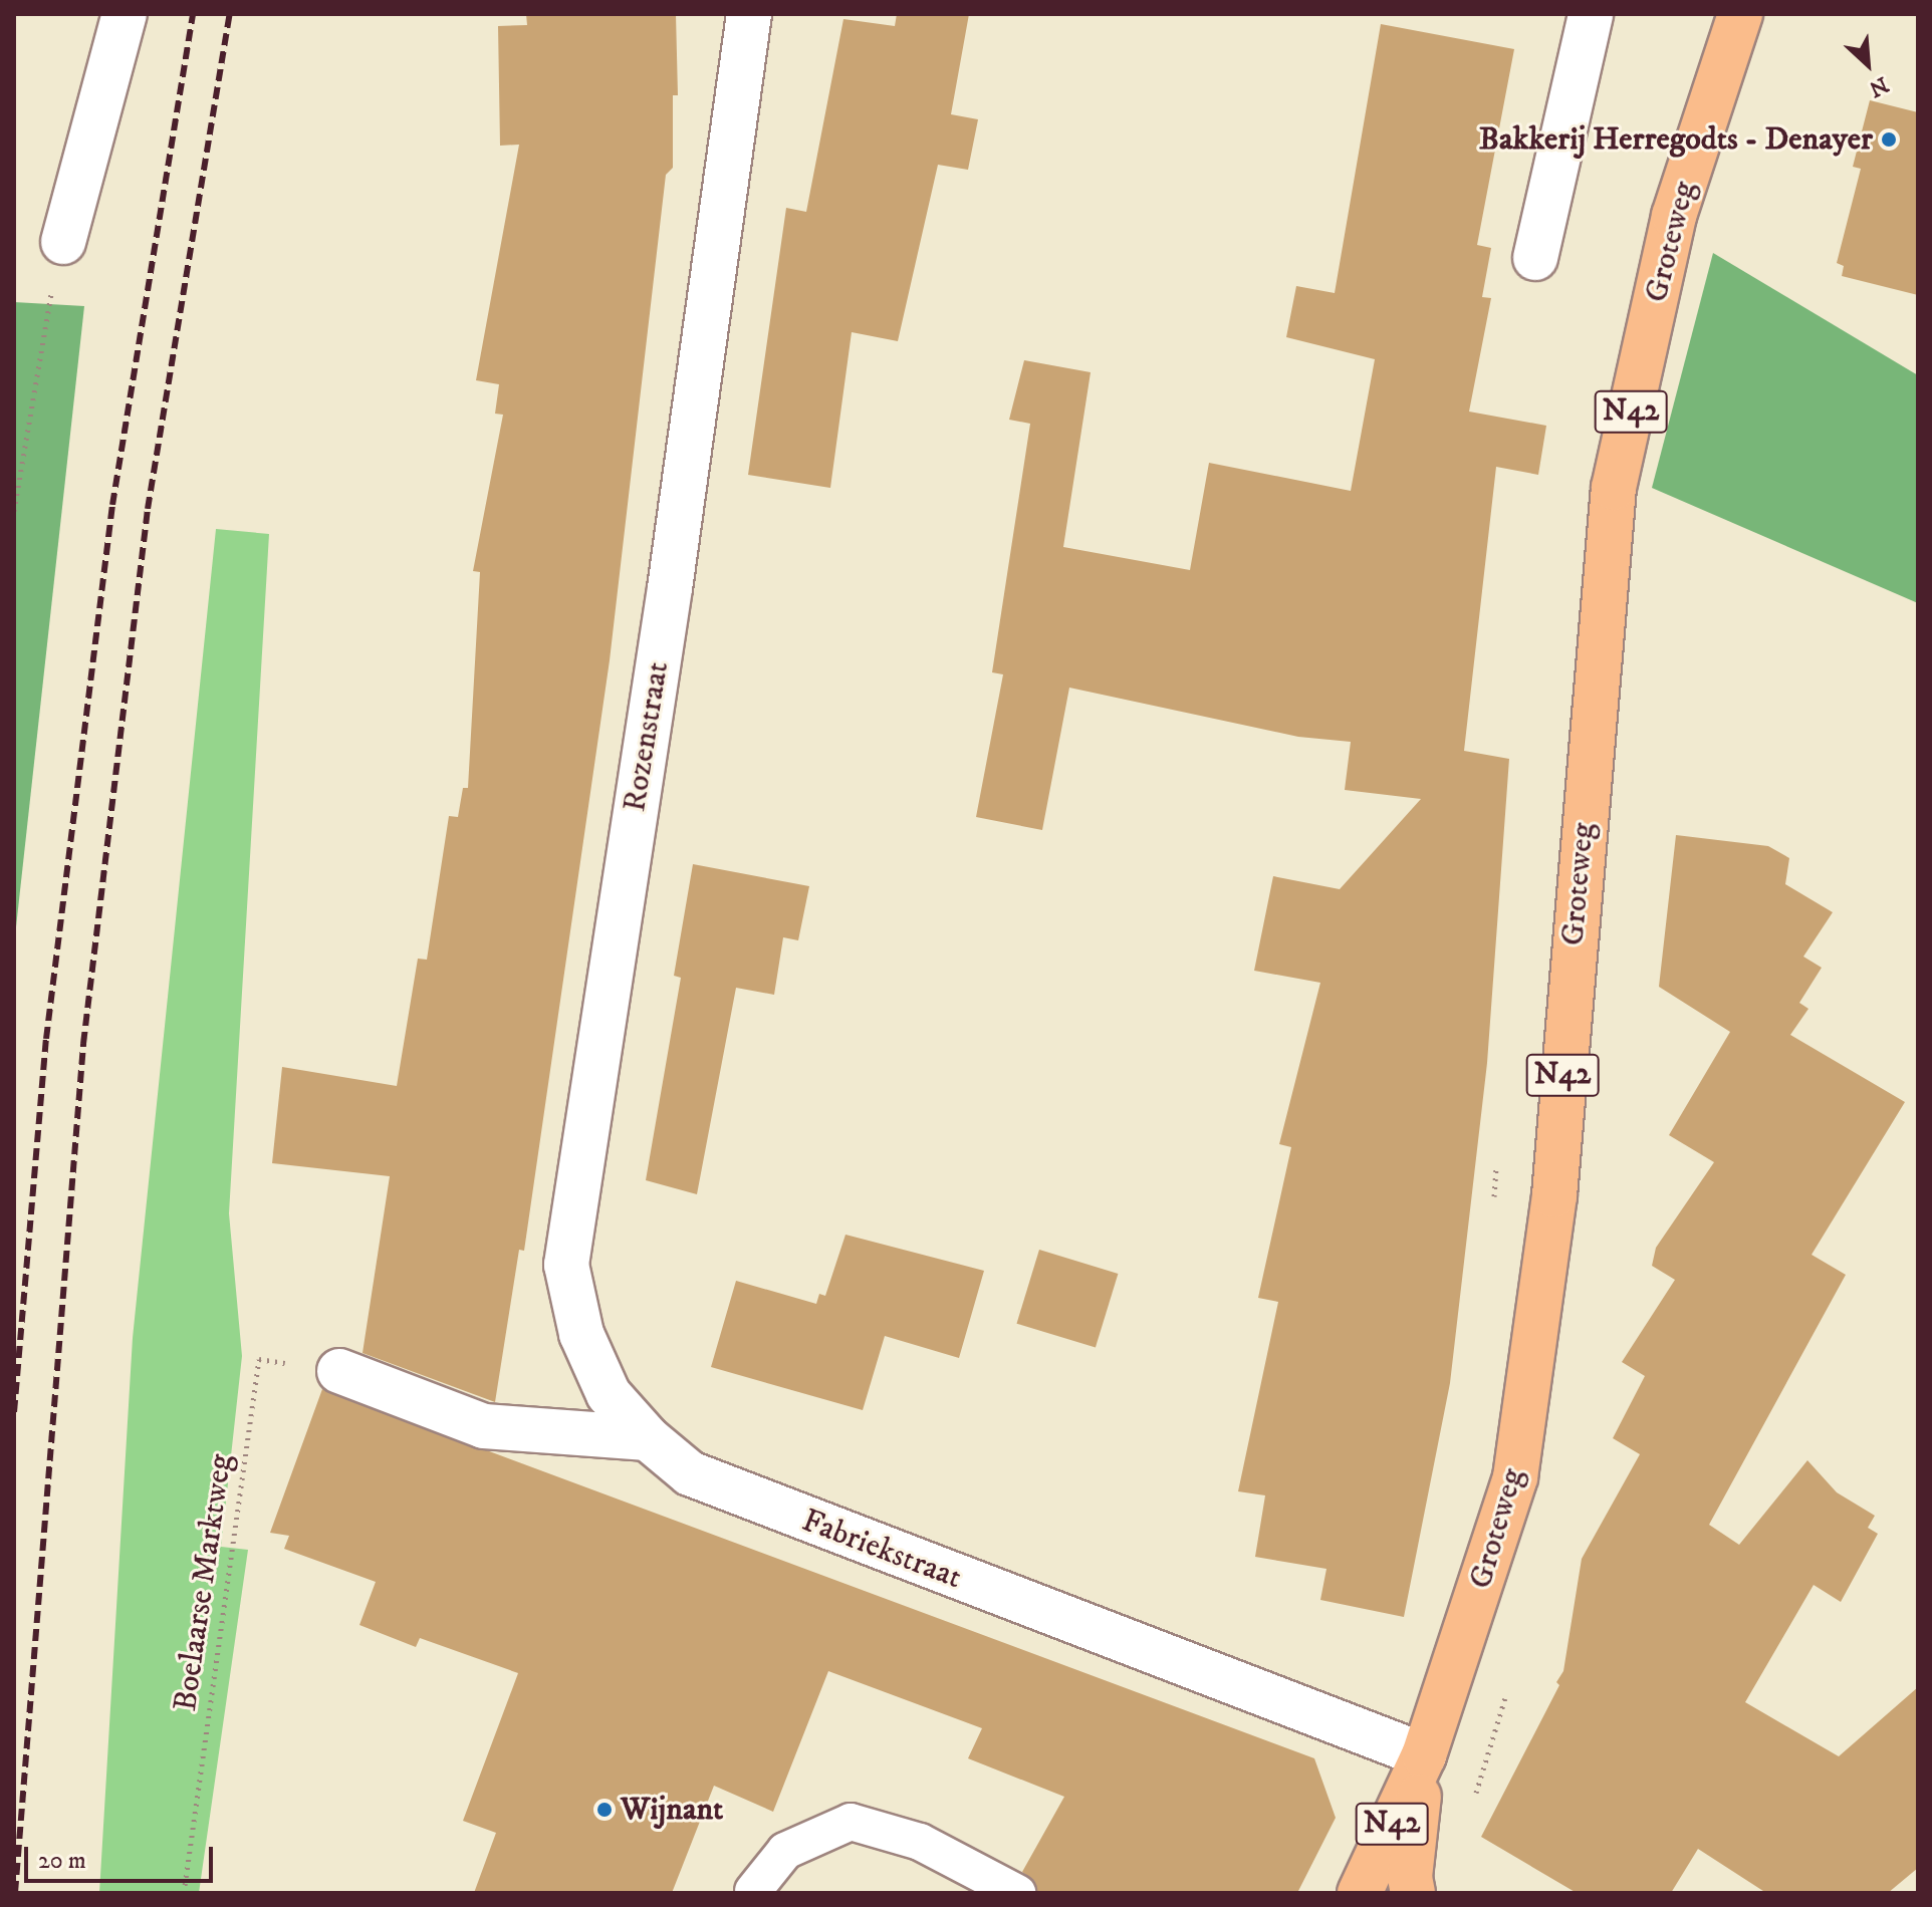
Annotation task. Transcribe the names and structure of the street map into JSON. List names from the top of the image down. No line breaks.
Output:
{"streets":{"main road":["Groteweg","N42"],"street":["Rozenstraat","Fabriekstraat"],"path":["Boelaarse Marktweg"]},"crossings":[["Groteweg","Fabriekstraat"],["Rozenstraat","Fabriekstraat"]],"places":["Bakkerij Herregodts - Denayer","Wijnant"],"scale_bar":"20 m","north":"bottom right"}
